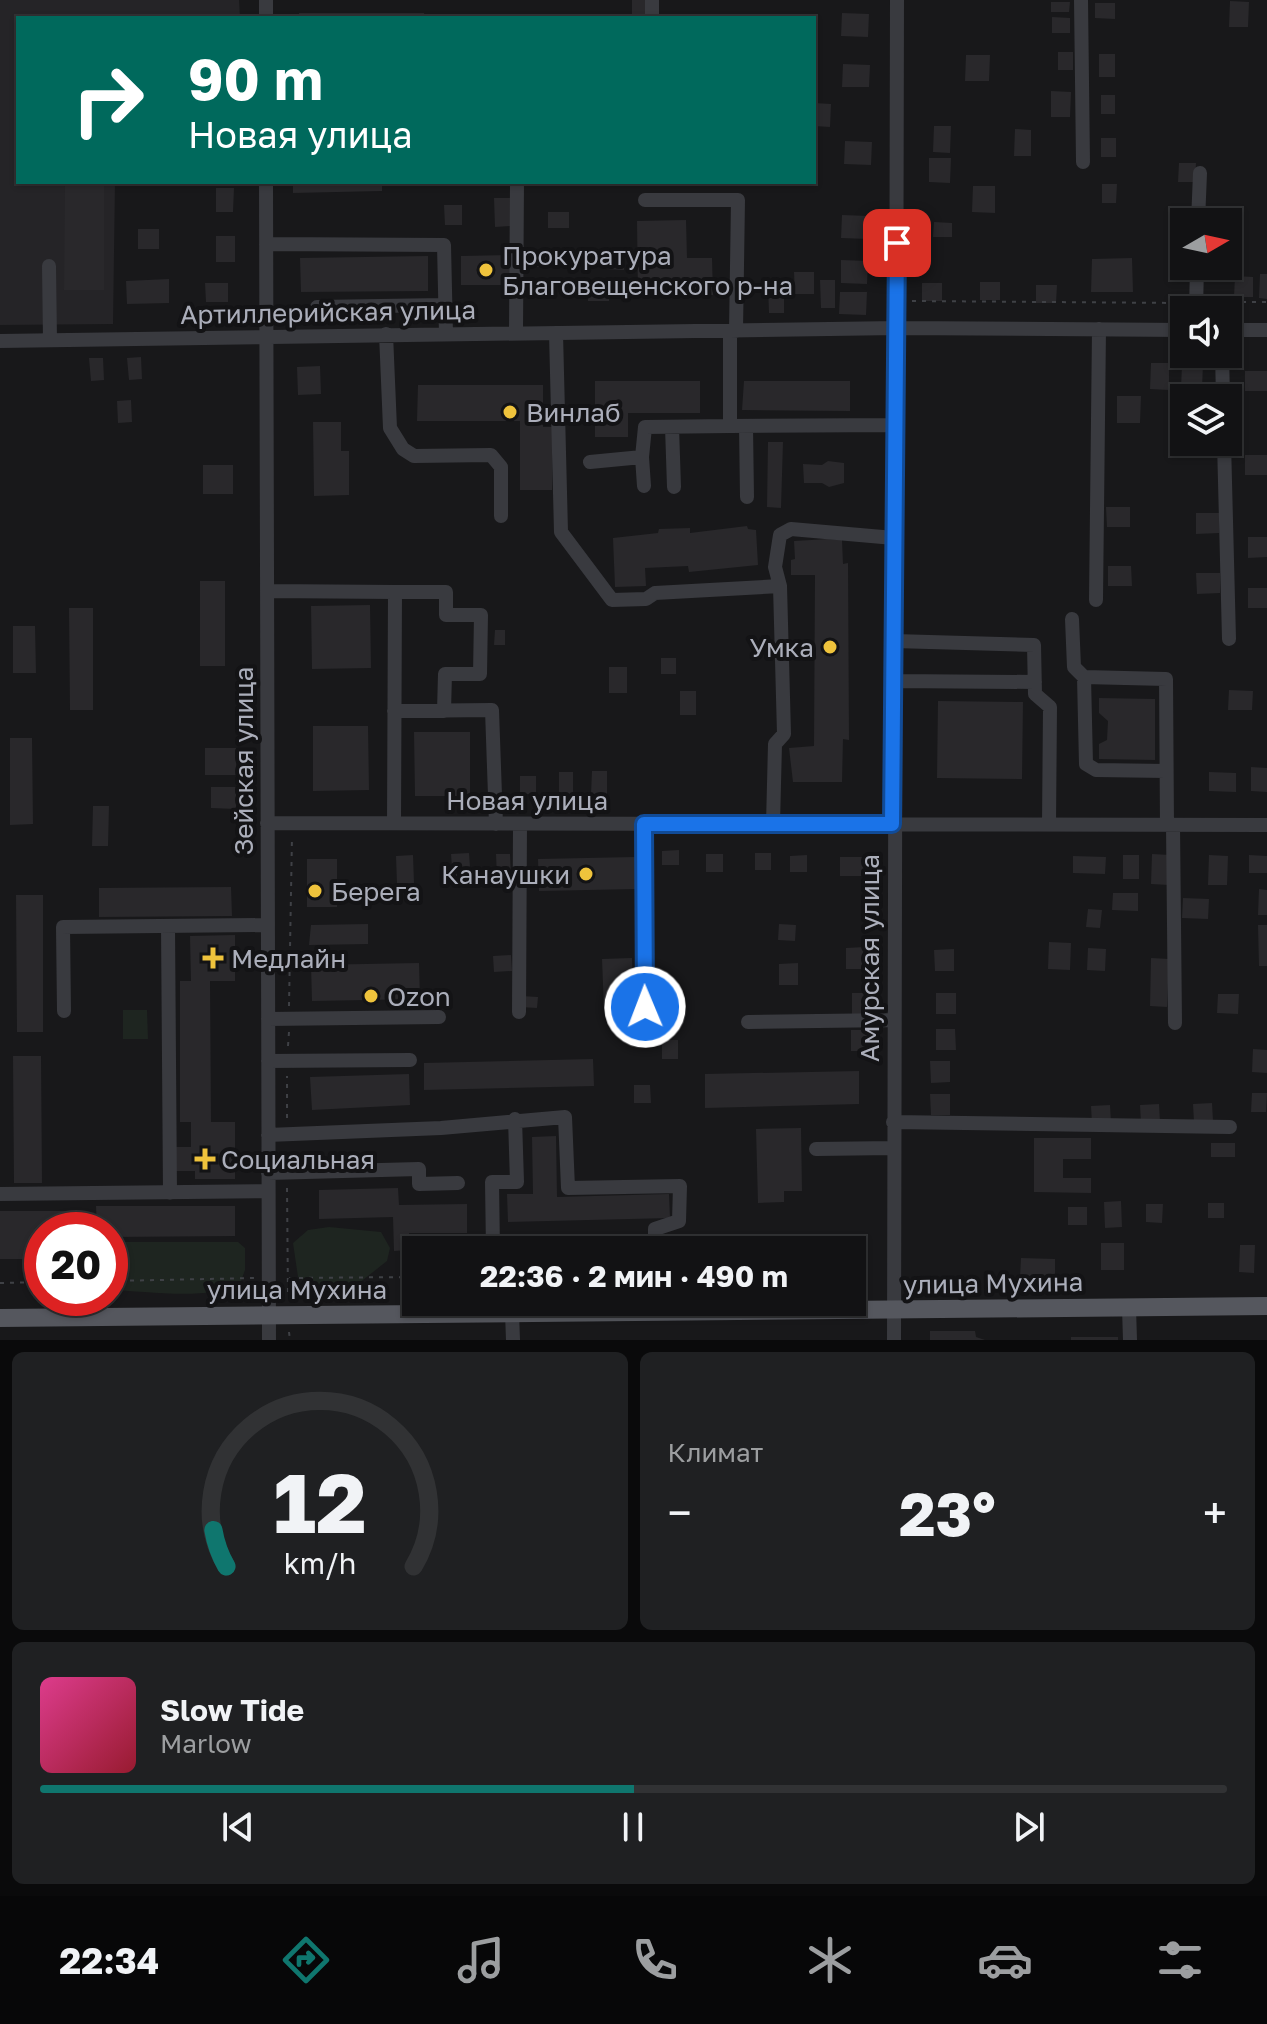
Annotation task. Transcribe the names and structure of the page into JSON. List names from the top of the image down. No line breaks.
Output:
{"streets":{"main road":["улица Мухина"],"street":["Артиллерийская улица","Зейская улица","Новая улица","Амурская улица"]},"crossings":[["Артиллерийская улица","Зейская улица"],["Артиллерийская улица","Амурская улица"],["Зейская улица","Новая улица"],["Зейская улица","улица Мухина"],["Новая улица","Амурская улица"],["Амурская улица","улица Мухина"]],"places":{"other":["Прокуратура Благовещенского р-на","Винлаб","Умка","Канаушки","Берега","Ozon"],"health":["Медлайн","Социальная"]},"north":"right","page":{"turn":["90 m","Новая улица"],"limit":"20","trip":"22:36 · 2 мин · 490 m","tile":"Климат","heat":["−","23°","+"],"song":["Slow Tide","Marlow"],"tabs":"22:34","gauge":["12","km/h"]}}
